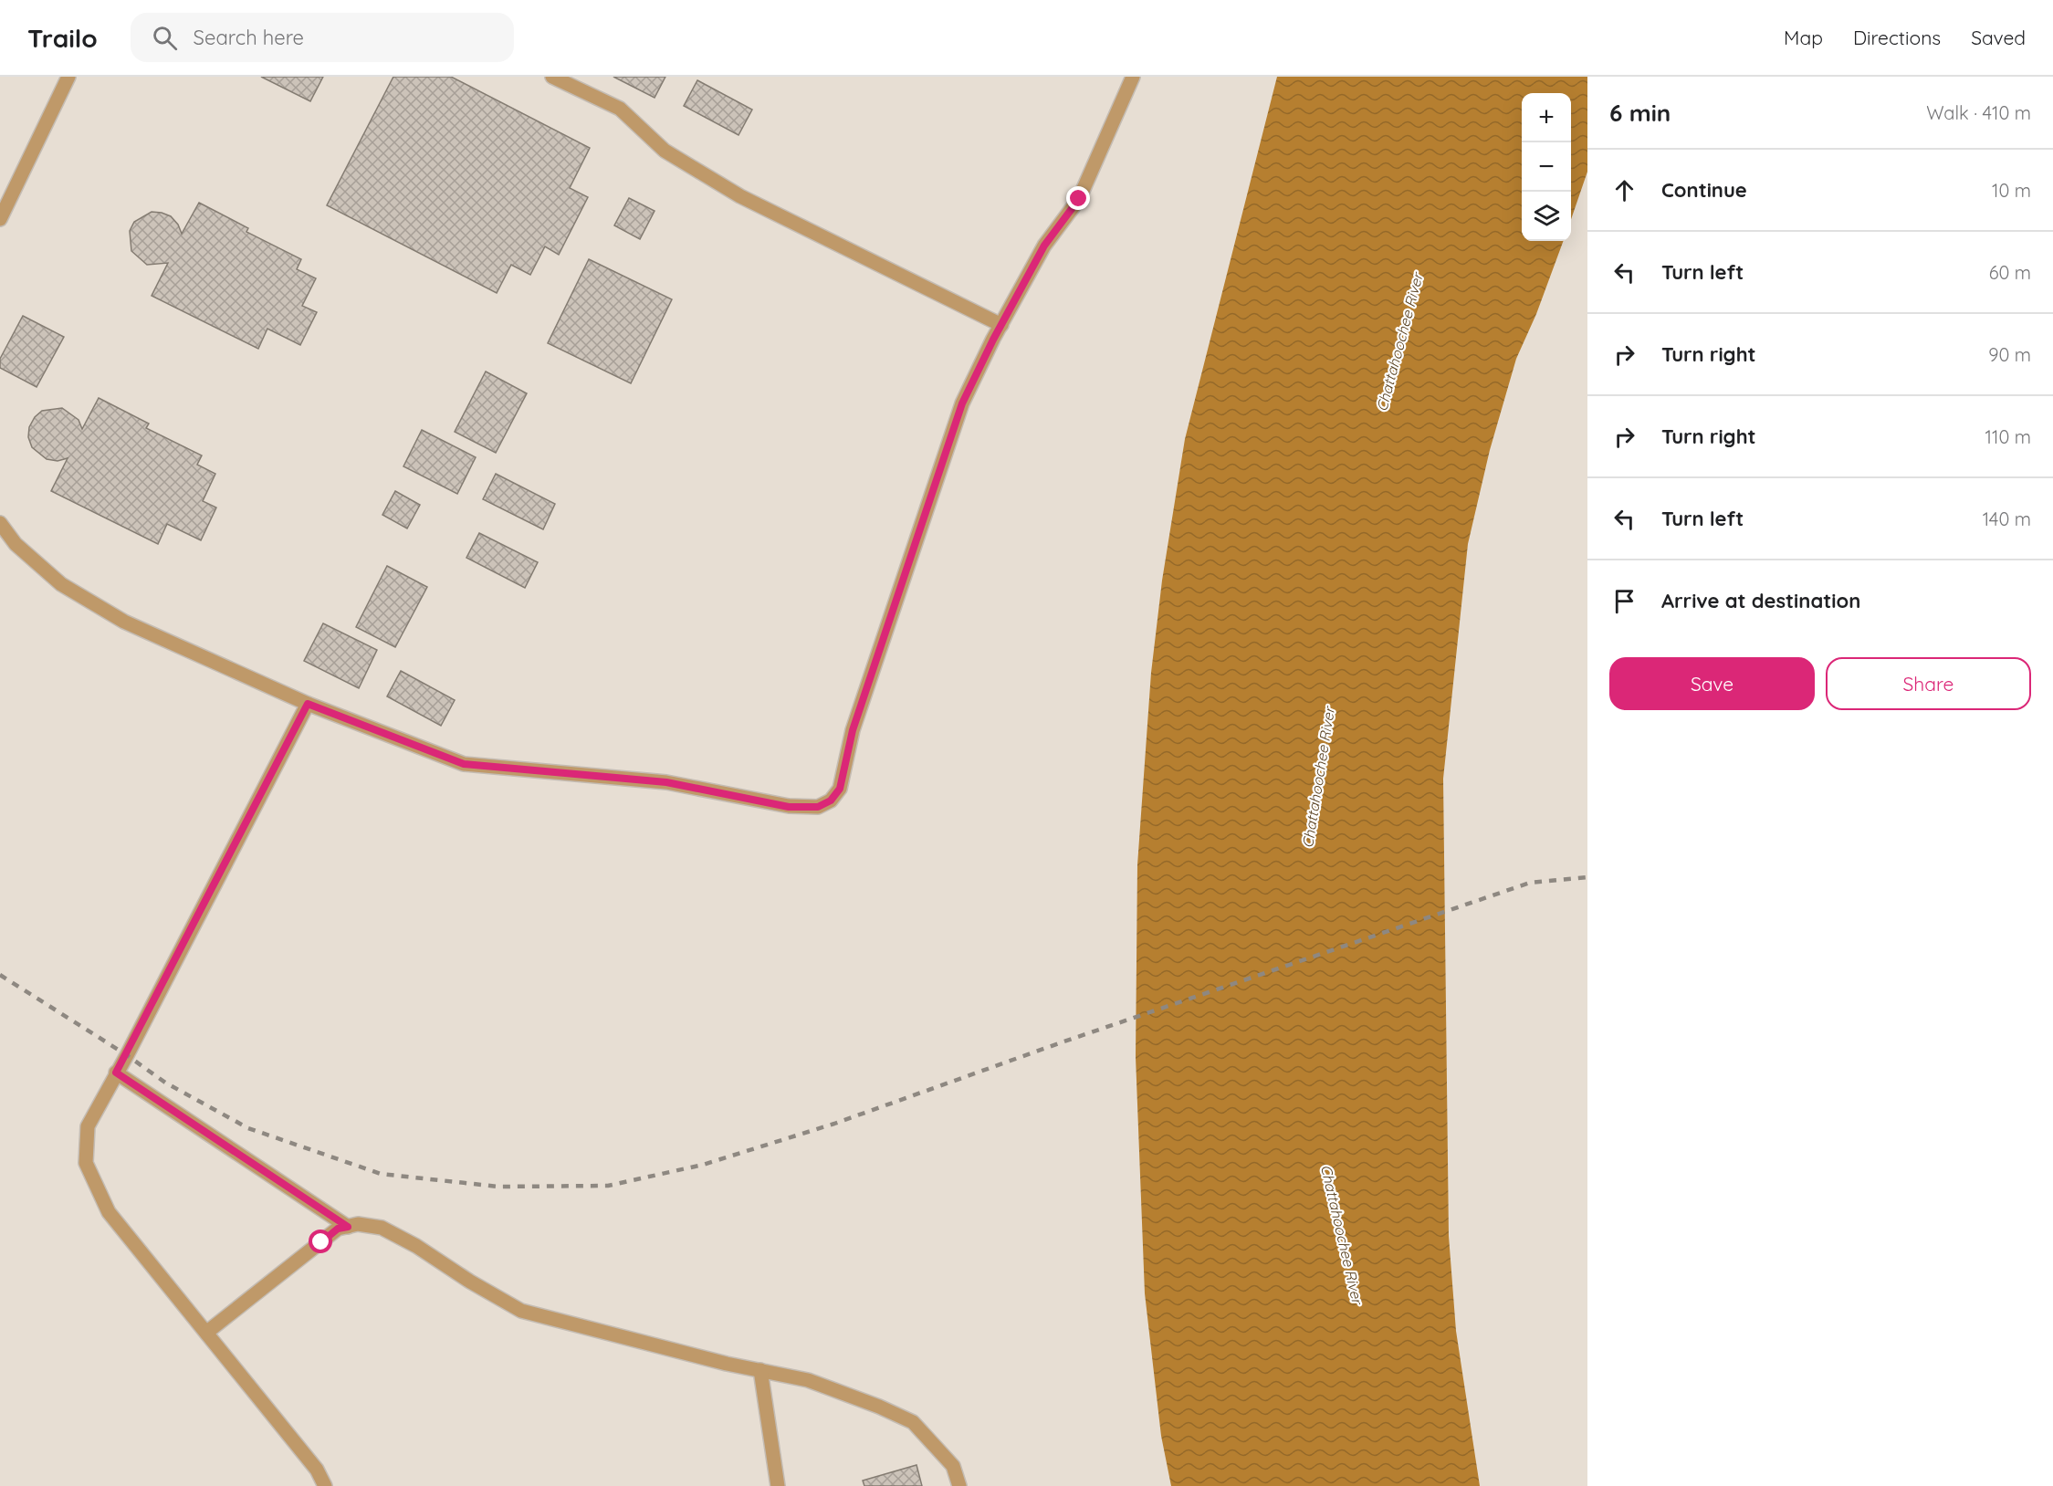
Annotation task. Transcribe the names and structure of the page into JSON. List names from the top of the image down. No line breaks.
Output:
{"water":["Chattahoochee River"],"page":{"header":"Trailo","search":"Search here","nav":["Map","Directions","Saved"],"heading":["6 min","Walk · 410 m"],"map_buttons":["+","−"],"list":[["Continue","10 m"],["Turn left","60 m"],["Turn right","90 m"],["Turn right","110 m"],["Turn left","140 m"],"Arrive at destination"],"buttons":["Save","Share"]}}
